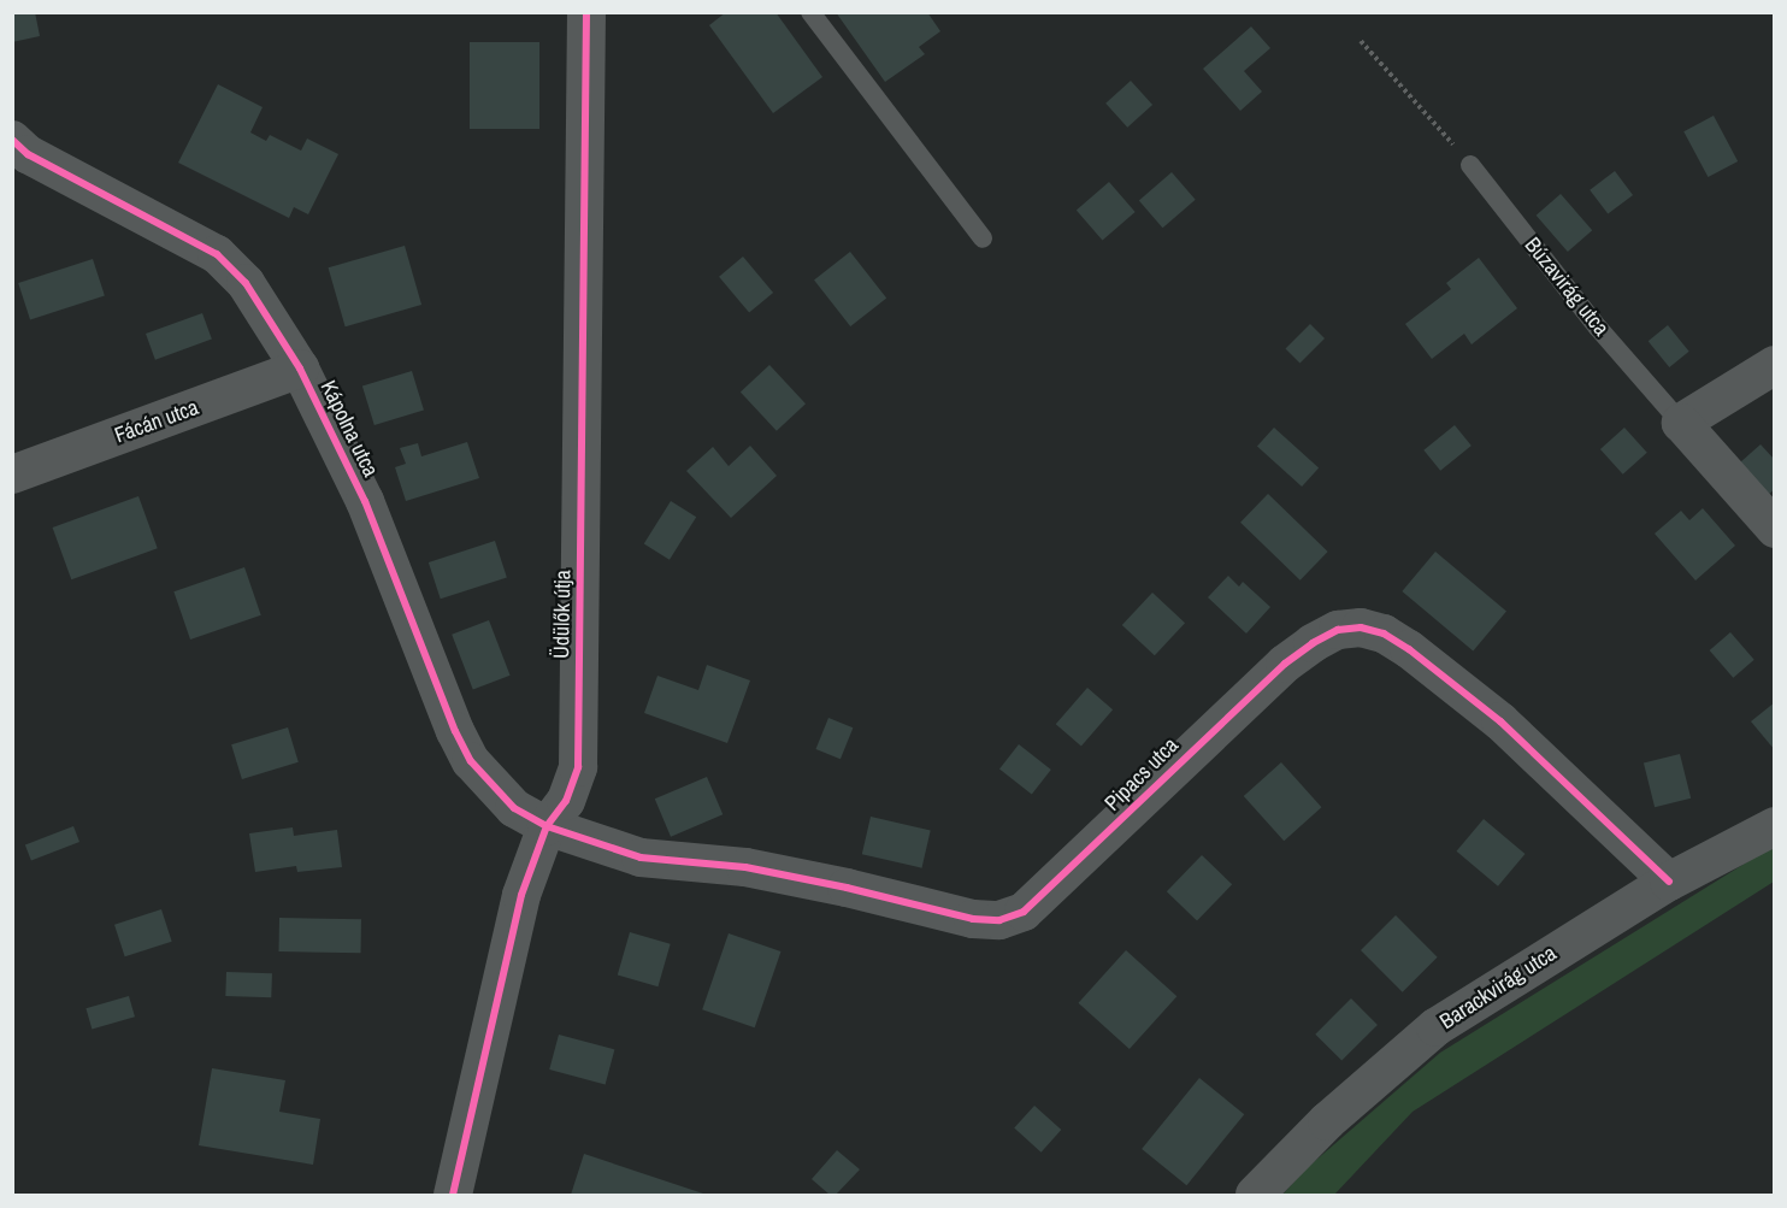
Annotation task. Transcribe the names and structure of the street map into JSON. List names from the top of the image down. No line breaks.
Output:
{"streets":{"street":["Búzavirág utca","Fácán utca","Kápolna utca","Üdülők útja","Pipacs utca","Barackvirág utca"]},"crossings":[["Fácán utca","Kápolna utca"],["Kápolna utca","Üdülők útja"],["Kápolna utca","Pipacs utca"],["Üdülők útja","Pipacs utca"],["Pipacs utca","Barackvirág utca"]]}
